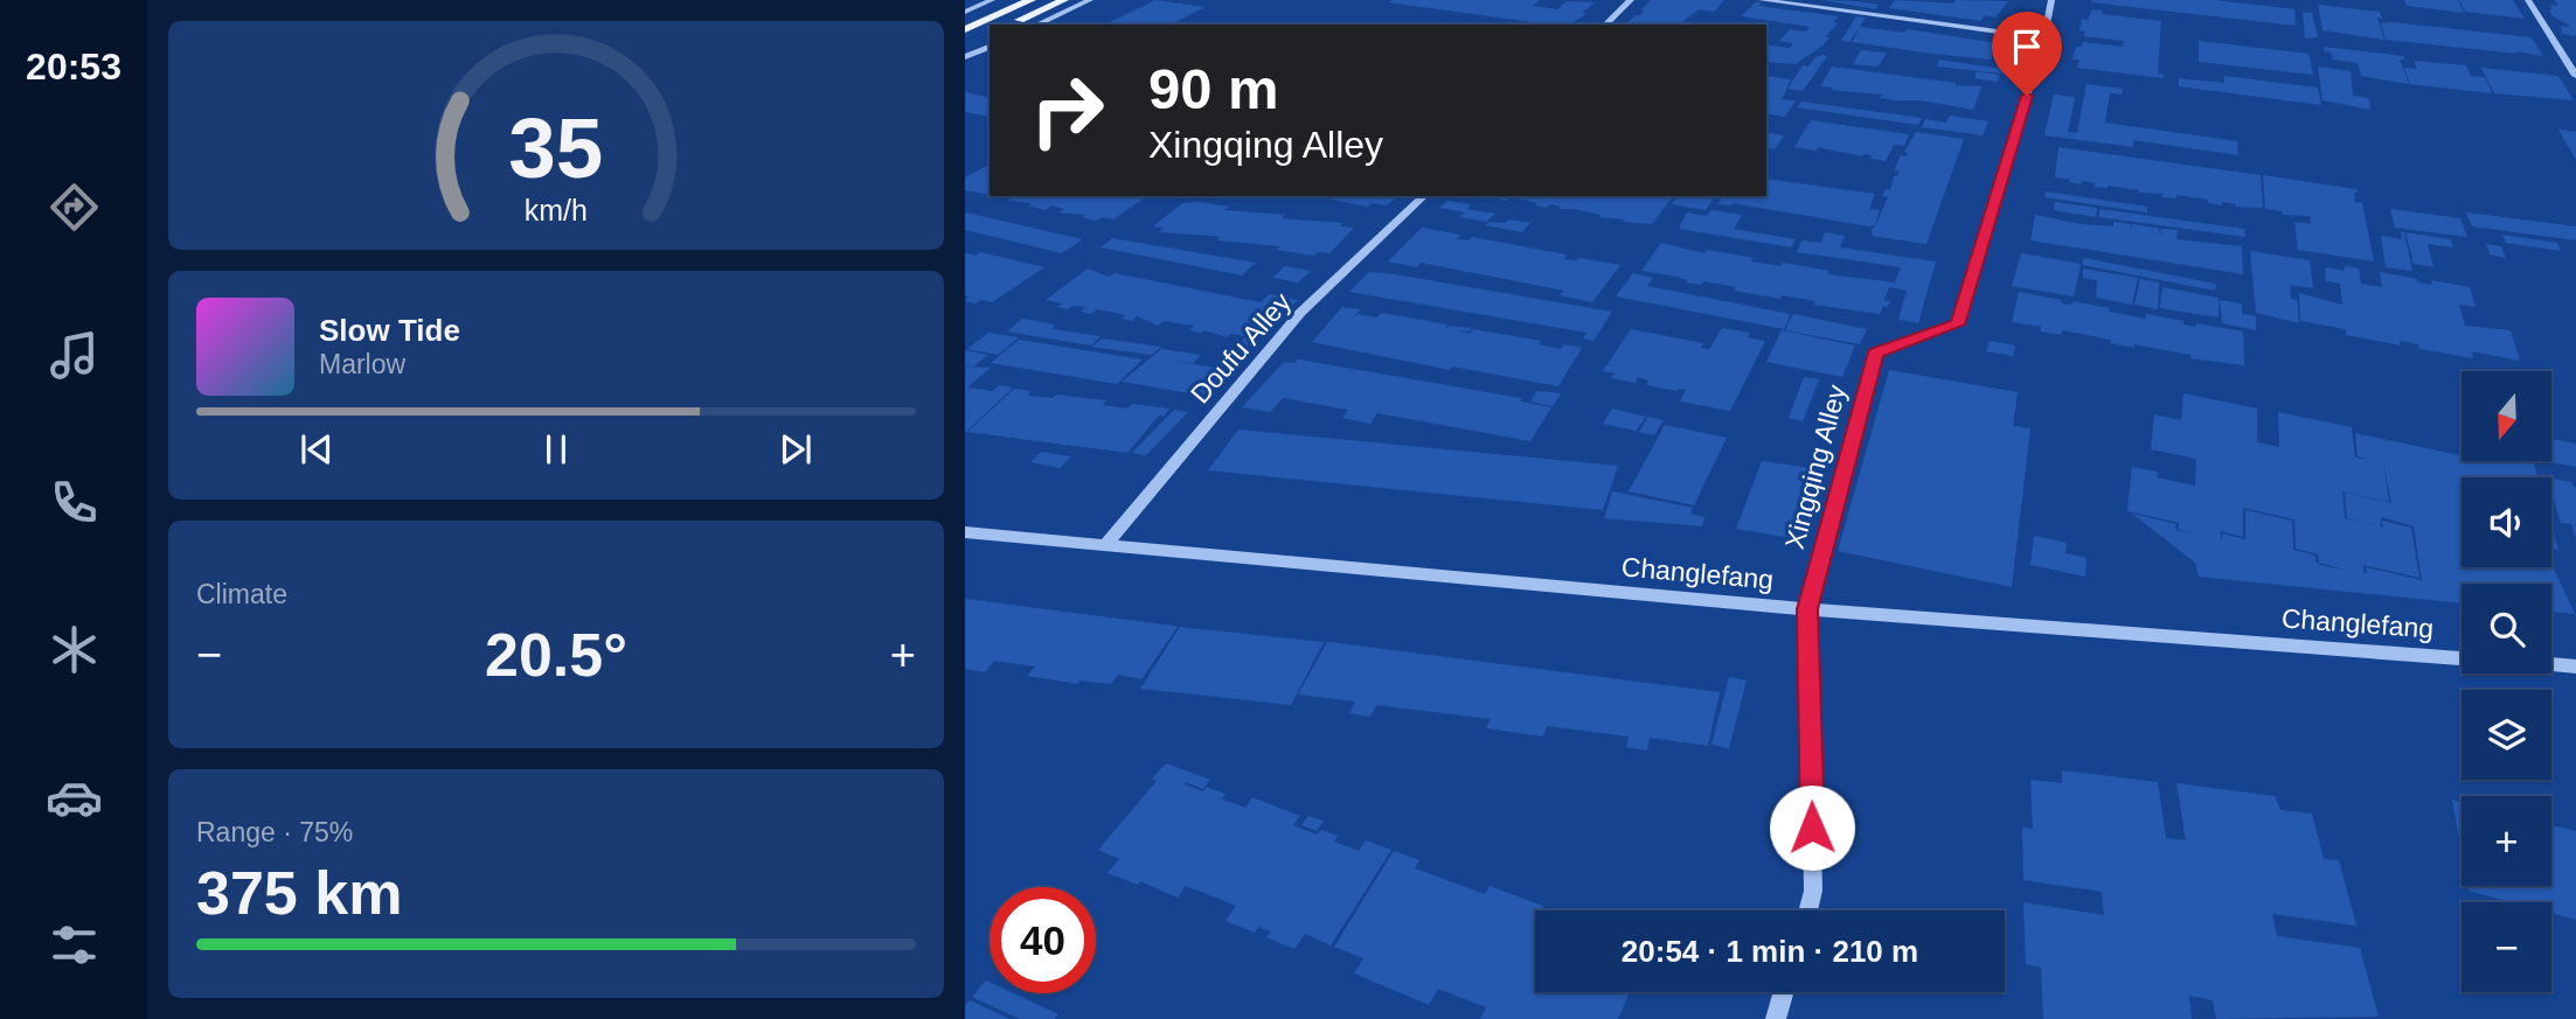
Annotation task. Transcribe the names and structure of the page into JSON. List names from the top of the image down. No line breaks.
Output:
{"streets":{"street":["Doufu Alley","Xingqing Alley","Changlefang"]},"crossings":[["Doufu Alley","Changlefang"],["Xingqing Alley","Changlefang"]],"north":"bottom","page":{"tabs":"20:53","turn":["90 m","Xingqing Alley"],"song":["Slow Tide","Marlow"],"map_buttons":["+","−"],"tile":["Climate",["Range · 75%","375 km"]],"heat":["−","20.5°","+"],"limit":"40","trip":"20:54 · 1 min · 210 m","gauge":["35","km/h"]}}
